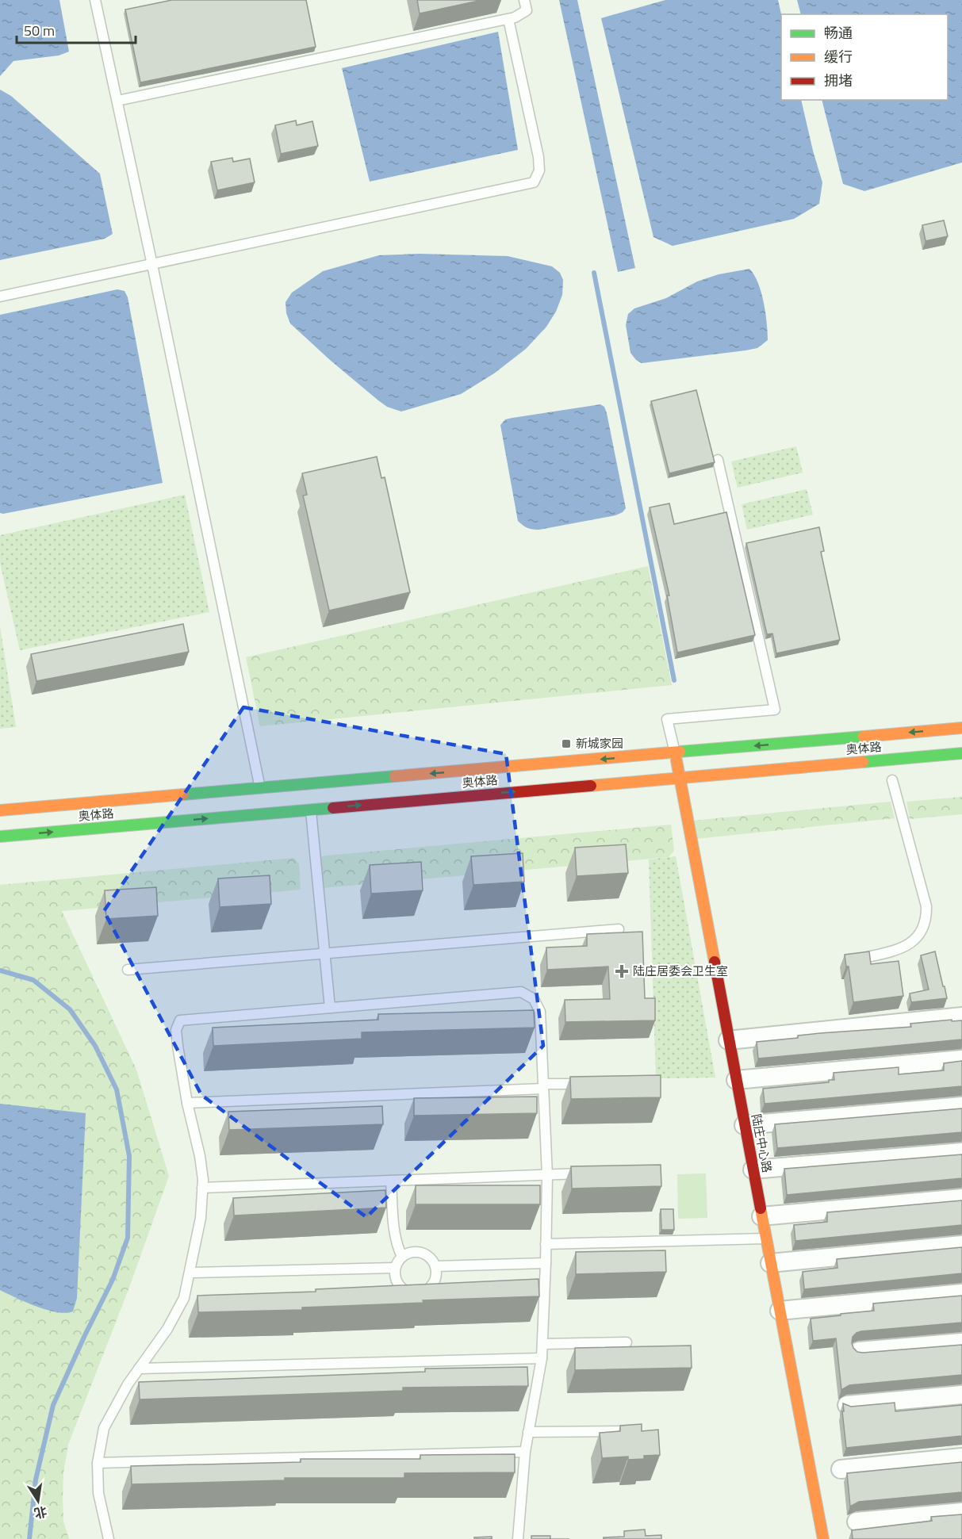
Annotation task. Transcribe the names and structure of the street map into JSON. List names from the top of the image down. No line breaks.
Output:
{"streets":{"main road":["奥体路","陆庄中心路"]},"crossings":[["奥体路","陆庄中心路"]],"places":{"transit":["新城家园"],"health":["陆庄居委会卫生室"]},"legend":["畅通","缓行","拥堵"],"scale_bar":"50 m","north":"bottom"}
